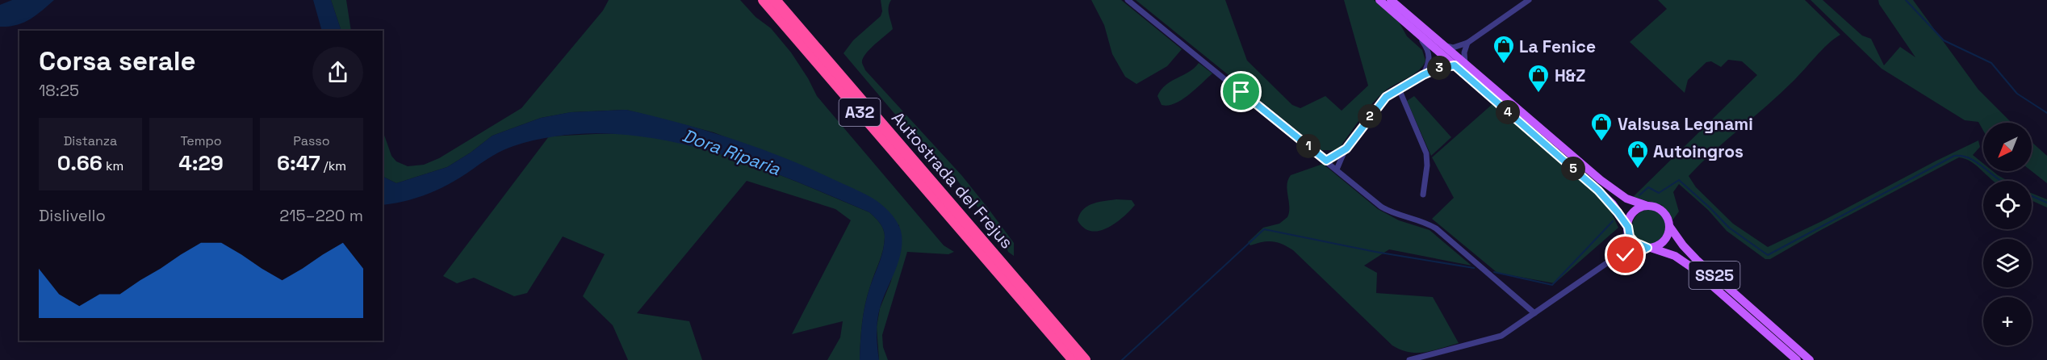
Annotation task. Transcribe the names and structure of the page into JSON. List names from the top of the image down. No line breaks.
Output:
{"streets":{"highway":["A32","Autostrada del Frejus"],"main road":["SS25"]},"water":["Dora Riparia"],"places":{"shop":["La Fenice","H&Z","Valsusa Legnami","Autoingros"]},"north":"bottom left","page":{"heading":["Corsa serale","18:25"],"pins":["3","4","2","1","5"],"stats":[["Distanza","0.66 km"],["Tempo","4:29"],["Passo","6:47 /km"]],"map_buttons":"+","chart":["Dislivello","215–220 m"]}}
